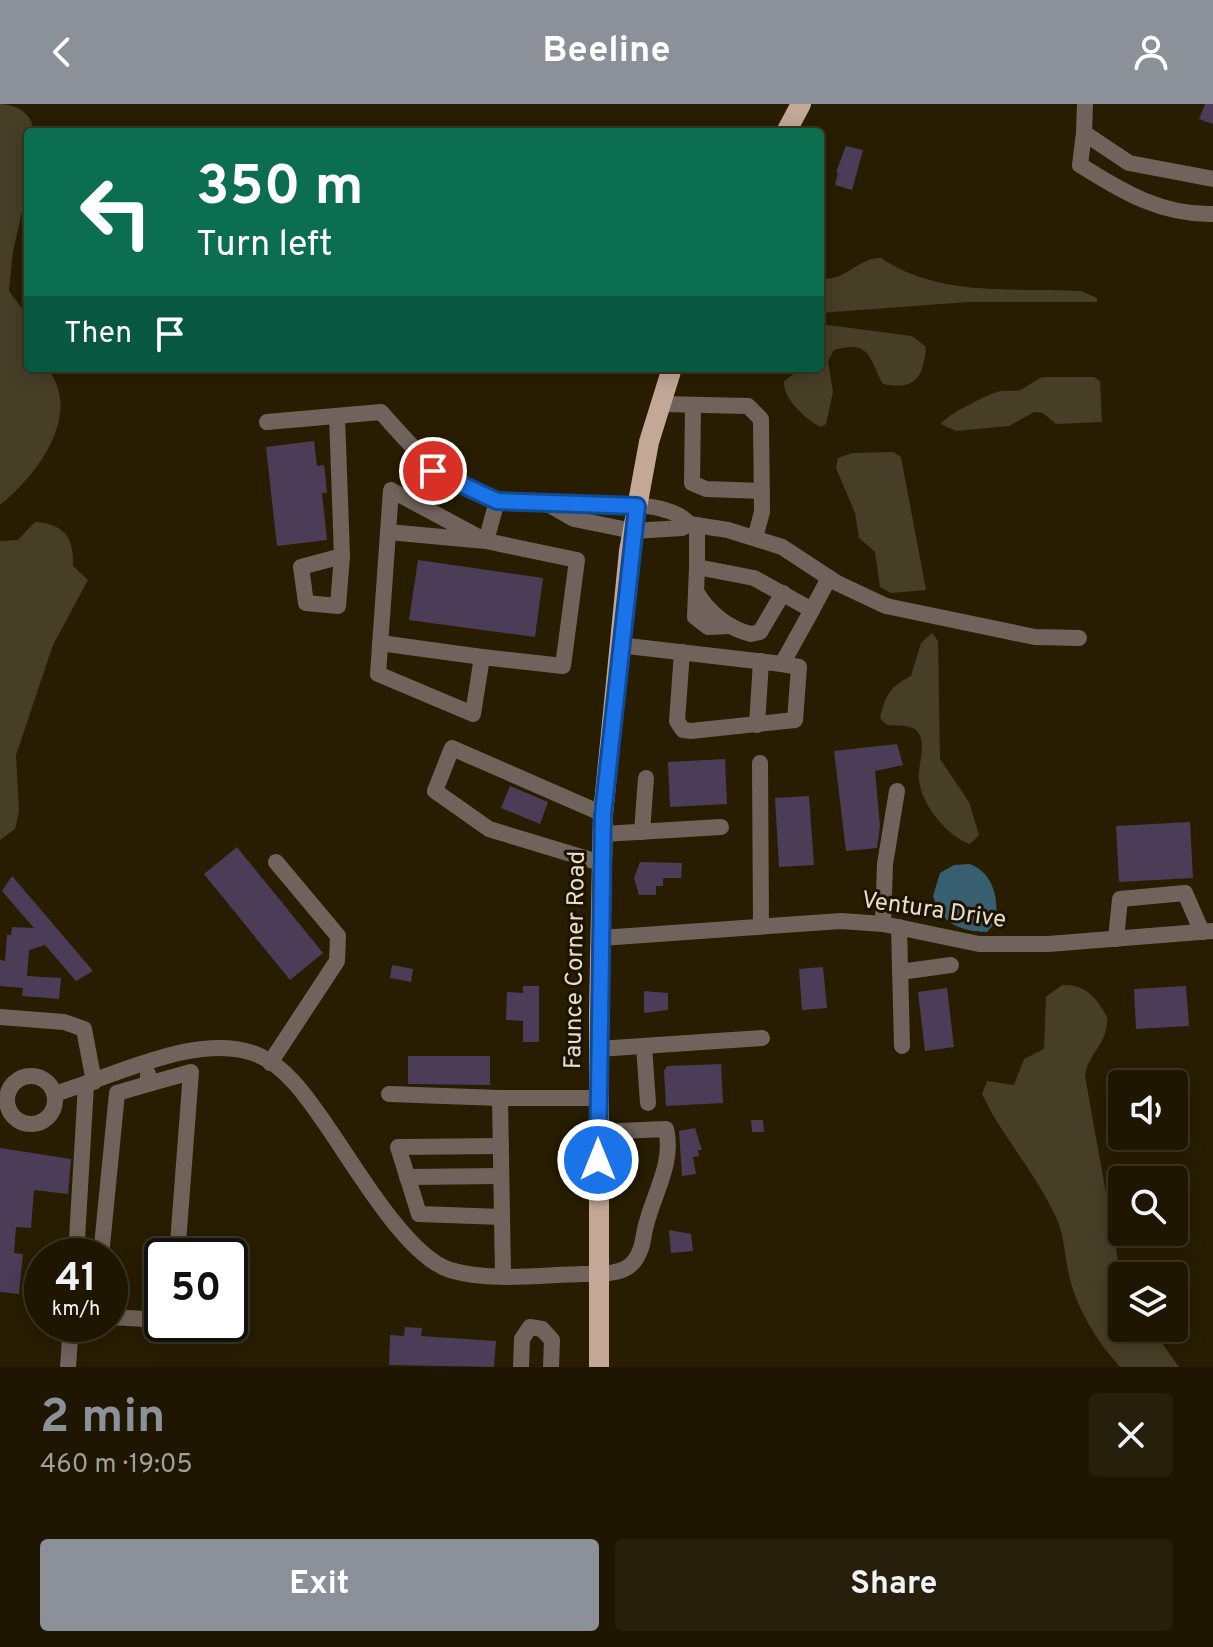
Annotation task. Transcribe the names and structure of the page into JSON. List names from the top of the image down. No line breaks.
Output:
{"streets":{"main road":["Faunce Corner Road"],"street":["Ventura Drive"]},"crossings":[["Ventura Drive","Faunce Corner Road"]],"page":{"header":"Beeline","turn":["350 m","Turn left"],"then":"Then","speed":"41 km/h","limit":"50","heading":["2 min","460 m · 19:05"],"buttons":["Exit","Share"]}}
